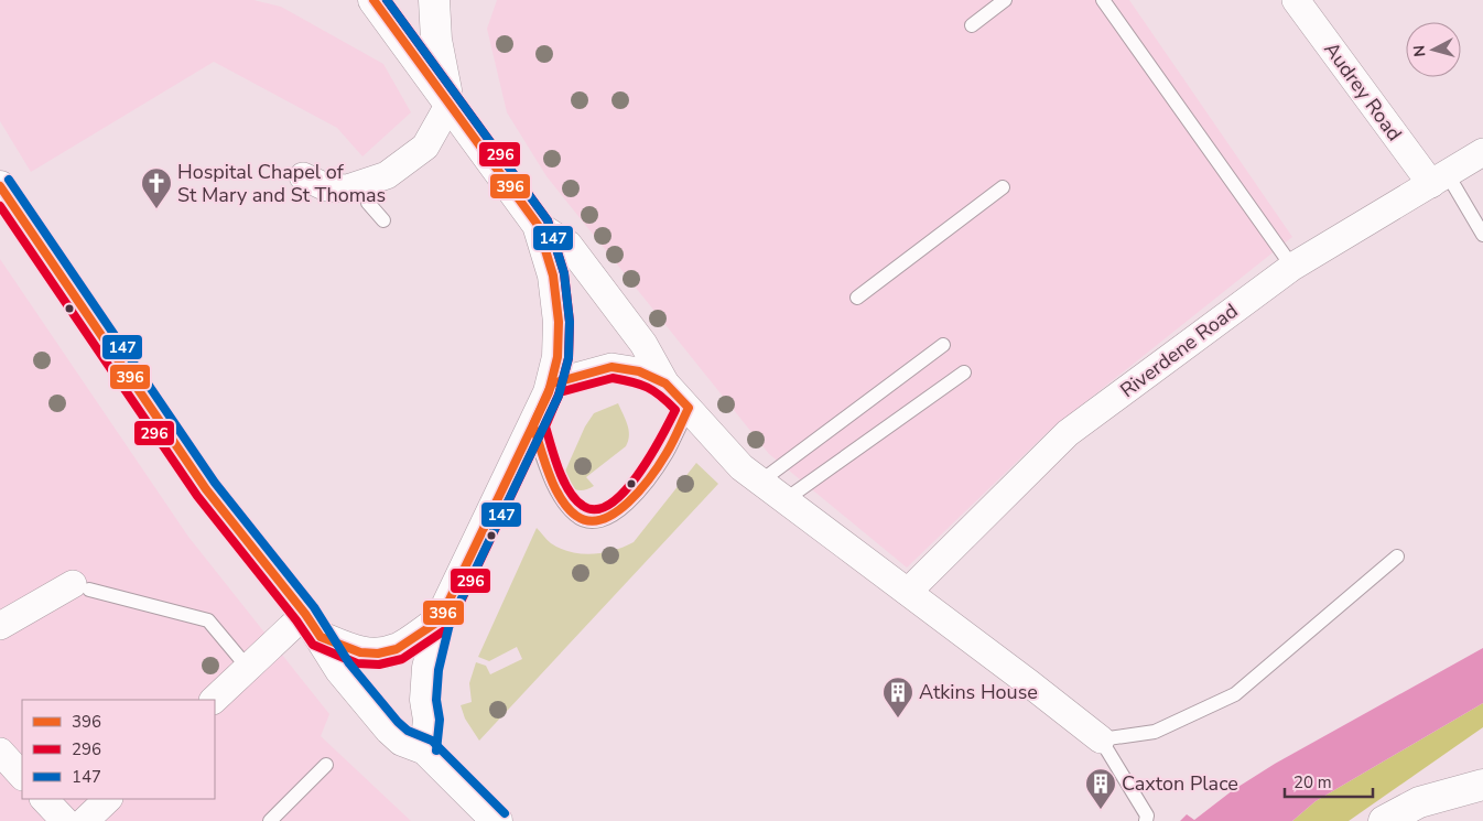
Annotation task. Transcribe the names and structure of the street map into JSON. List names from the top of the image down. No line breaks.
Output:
{"streets":{"street":["Audrey Road","Riverdene Road"]},"crossings":[["Audrey Road","Riverdene Road"]],"places":{"church":["Hospital Chapel of St Mary and St Thomas"],"building":["Atkins House","Caxton Place"]},"lines":["transit line 396","transit line 296","transit line 147"],"legend":["396","296","147"],"scale_bar":"20 m","north":"left"}
